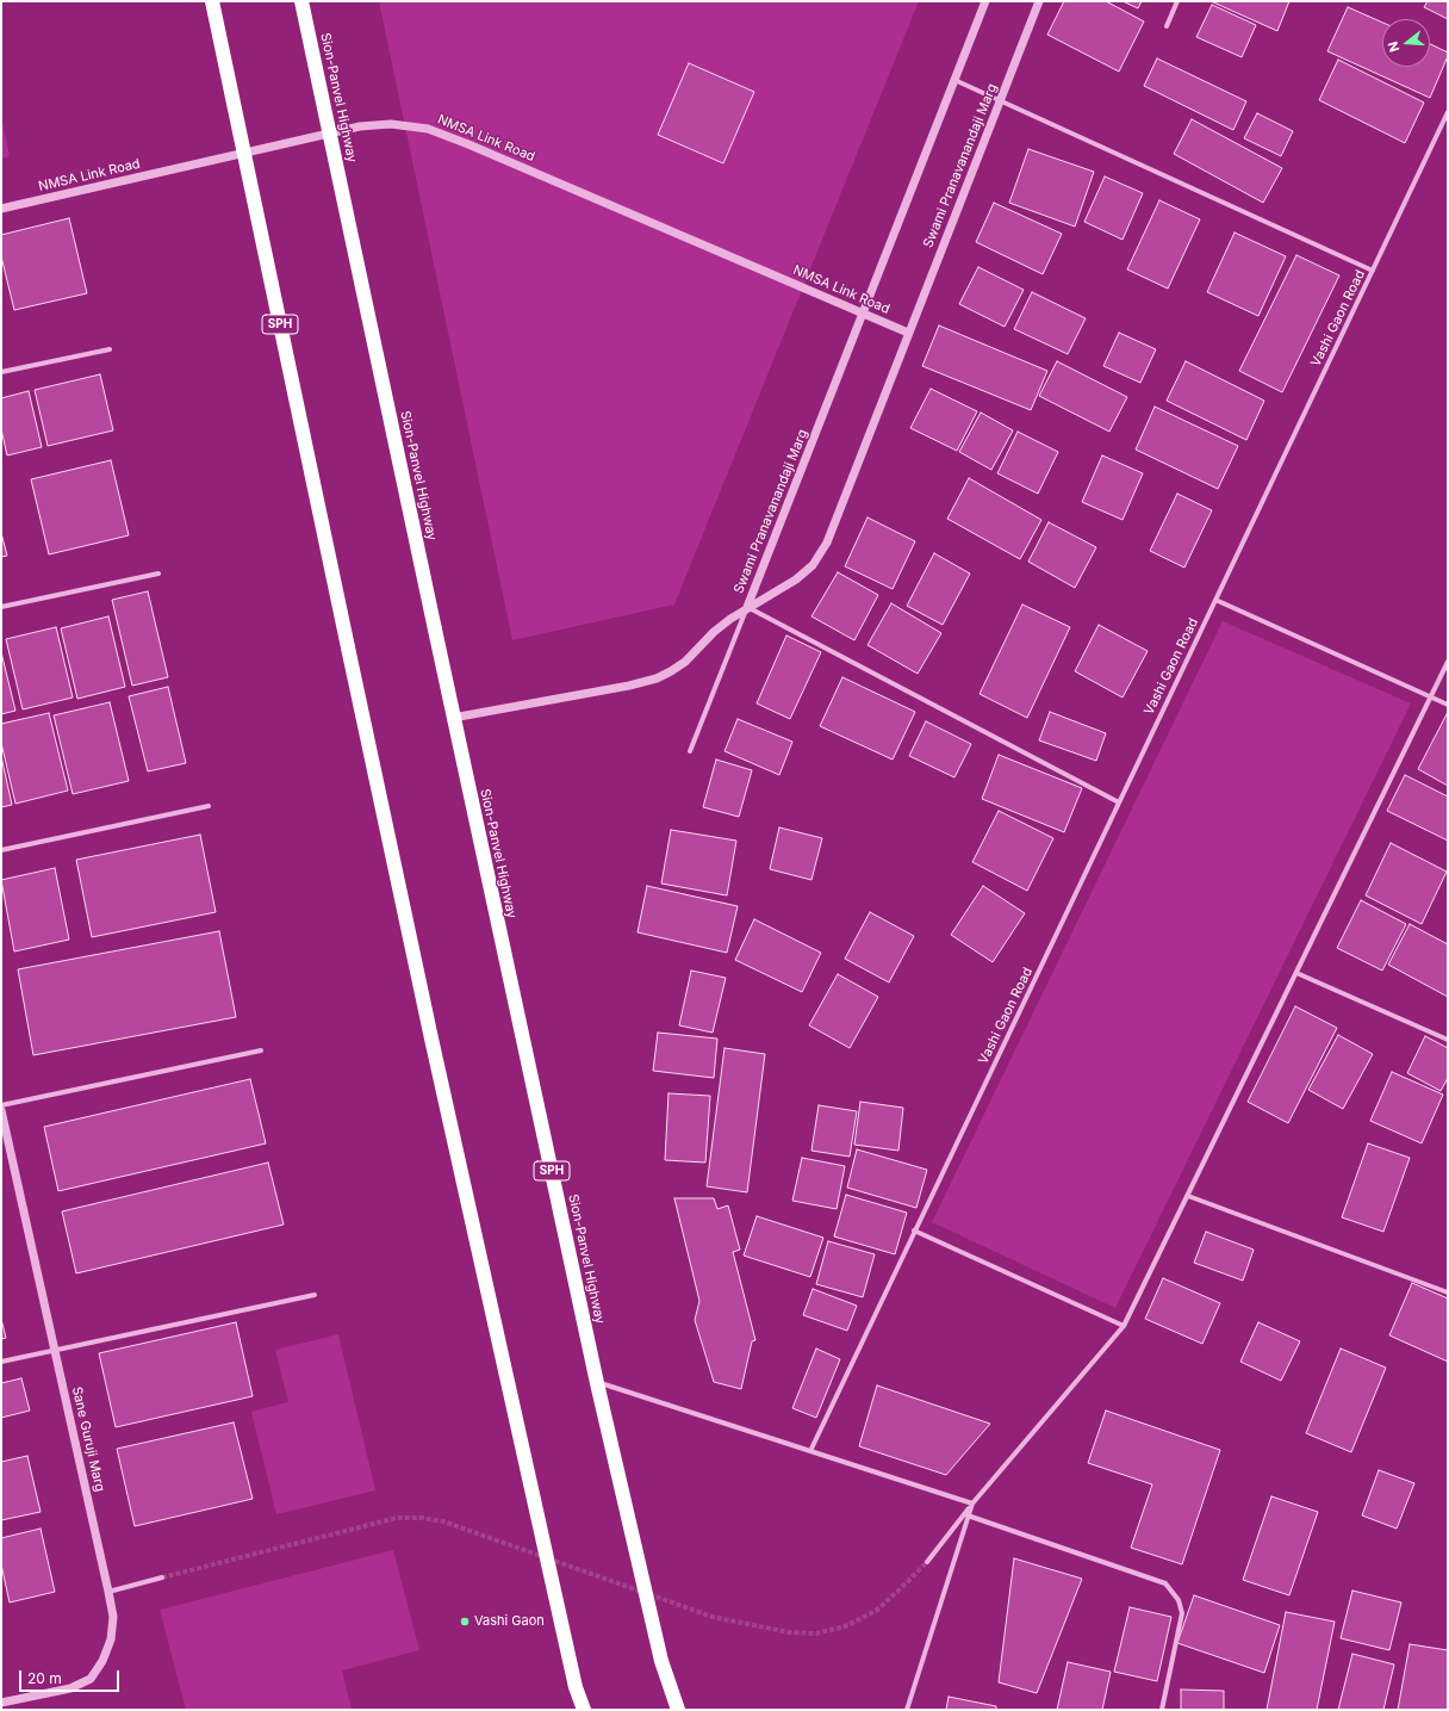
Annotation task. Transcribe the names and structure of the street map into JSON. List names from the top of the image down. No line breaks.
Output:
{"streets":{"highway":["Sion-Panvel Highway","SPH"],"street":["NMSA Link Road","Swami Pranavanandaji Marg","Vashi Gaon Road","Sane Guruji Marg"]},"crossings":[["NMSA Link Road","Swami Pranavanandaji Marg"]],"places":["Vashi Gaon"],"scale_bar":"20 m","north":"left"}
